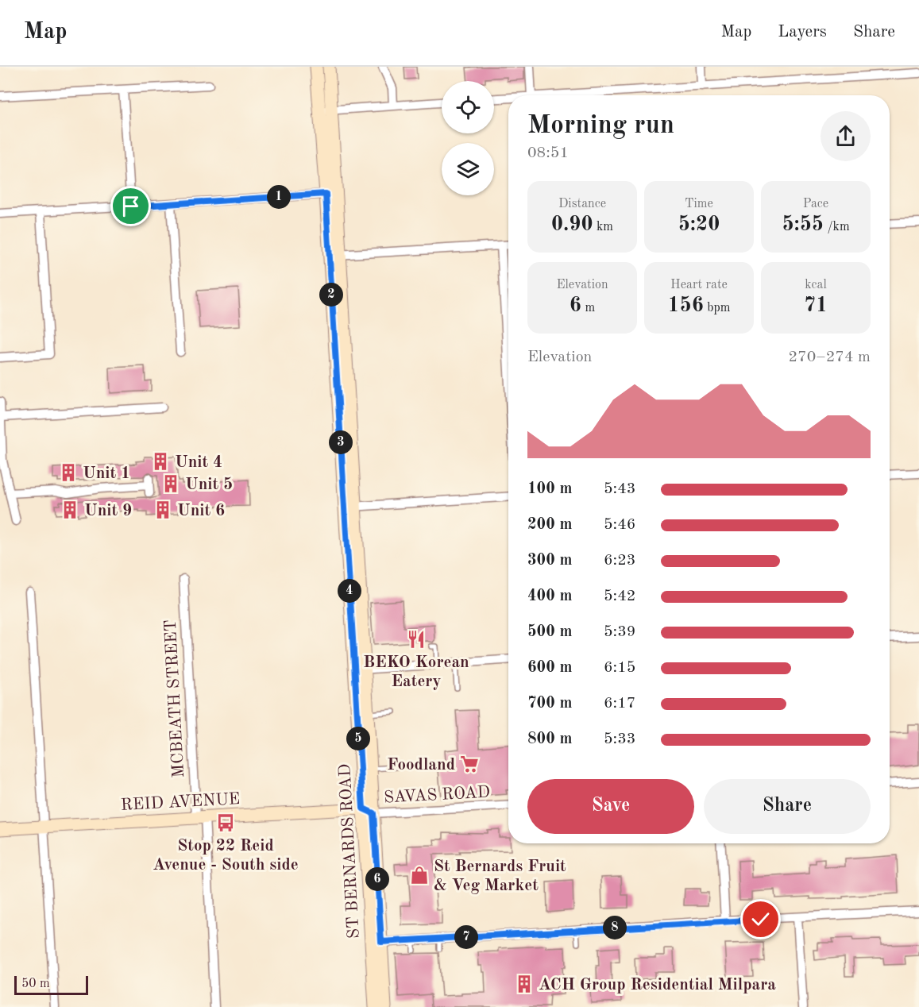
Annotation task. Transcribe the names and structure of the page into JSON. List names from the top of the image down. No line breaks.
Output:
{"streets":{"main road":["REID AVENUE","ST BERNARDS ROAD"],"street":["MCBEATH STREET","SAVAS ROAD"]},"crossings":[["MCBEATH STREET","REID AVENUE"],["SAVAS ROAD","REID AVENUE"],["SAVAS ROAD","ST BERNARDS ROAD"],["REID AVENUE","ST BERNARDS ROAD"]],"places":{"building":["Unit 4","Unit 1","Unit 5","Unit 9","Unit 6","ACH Group Residential Milpara"],"restaurant":["BEKO Korean Eatery"],"supermarket":["Foodland"],"bus stop":["Stop 22 Reid Avenue - South side"],"shop":["St Bernards Fruit & Veg Market"]},"scale_bar":"50 m","page":{"header":"Map","nav":["Map","Layers","Share"],"heading":["Morning run","08:51"],"stats":[["Distance","0.90 km"],["Time","5:20"],["Pace","5:55 /km"],["Elevation","6 m"],["Heart rate","156 bpm"],["kcal","71"]],"pins":["1","2","3","4","5","6","8","7"],"chart":["Elevation","270–274 m"],"list":[{"name":"100 m","note":"5:43"},{"name":"200 m","note":"5:46"},{"name":"300 m","note":"6:23"},{"name":"400 m","note":"5:42"},{"name":"500 m","note":"5:39"},{"name":"600 m","note":"6:15"},{"name":"700 m","note":"6:17"},{"name":"800 m","note":"5:33"}],"buttons":["Save","Share"],"scale":"50 m"}}
